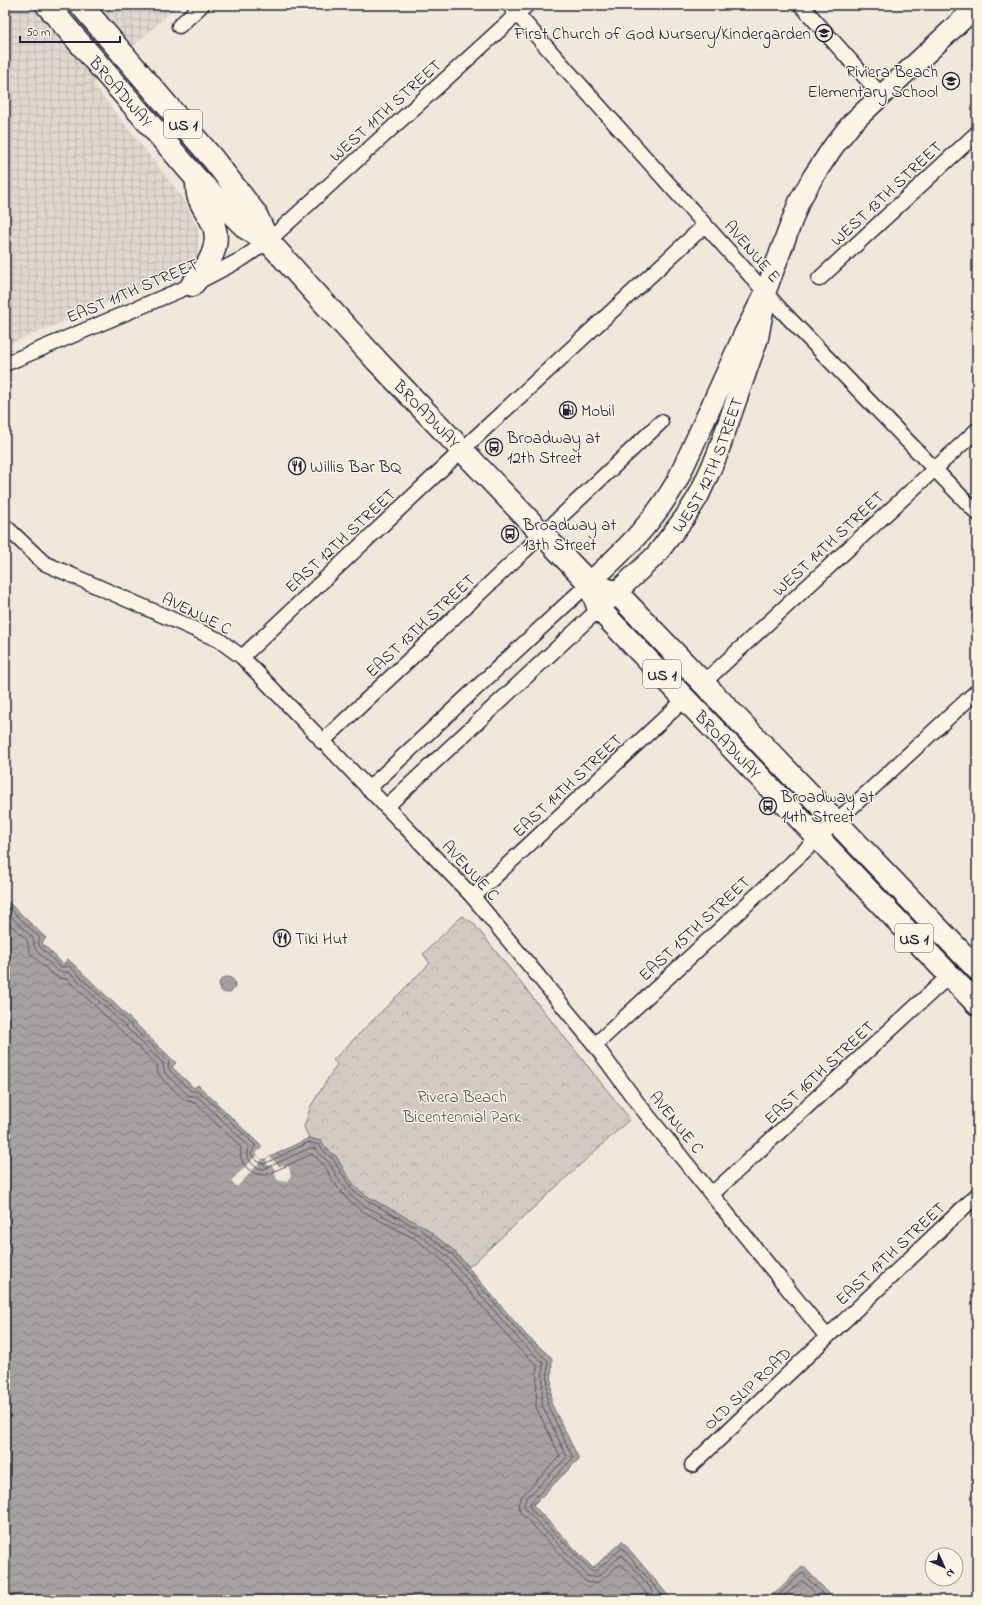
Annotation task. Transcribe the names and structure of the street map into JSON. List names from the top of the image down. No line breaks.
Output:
{"streets":{"main road":["BROADWAY","US 1"],"street":["WEST 11TH STREET","WEST 13TH STREET","AVENUE E","EAST 11TH STREET","WEST 12TH STREET","EAST 12TH STREET","WEST 14TH STREET","AVENUE C","EAST 13TH STREET","EAST 14TH STREET","EAST 15TH STREET","EAST 16TH STREET","EAST 17TH STREET","OLD SLIP ROAD"]},"crossings":[["BROADWAY","WEST 11TH STREET"],["BROADWAY","EAST 11TH STREET"],["BROADWAY","WEST 12TH STREET"],["BROADWAY","EAST 12TH STREET"],["BROADWAY","WEST 14TH STREET"],["BROADWAY","EAST 13TH STREET"],["BROADWAY","EAST 14TH STREET"],["BROADWAY","EAST 15TH STREET"],["BROADWAY","EAST 16TH STREET"],["WEST 11TH STREET","AVENUE E"],["WEST 11TH STREET","EAST 11TH STREET"],["AVENUE E","WEST 12TH STREET"],["AVENUE E","WEST 14TH STREET"],["EAST 12TH STREET","AVENUE C"],["AVENUE C","EAST 13TH STREET"],["AVENUE C","EAST 14TH STREET"],["AVENUE C","EAST 15TH STREET"],["AVENUE C","EAST 16TH STREET"],["AVENUE C","EAST 17TH STREET"],["AVENUE C","OLD SLIP ROAD"],["EAST 17TH STREET","OLD SLIP ROAD"]],"parks":["Rivera Beach Bicentennial Park"],"places":{"school or university":["First Church of God Nursery/Kindergarden","Riviera Beach Elementary School"],"fuel station":["Mobil"],"bus stop":["Broadway at 12th Street","Broadway at 13th Street","Broadway at 14th Street"],"restaurant":["Willis Bar BQ","Tiki Hut"]},"scale_bar":"50 m","north":"bottom right"}
